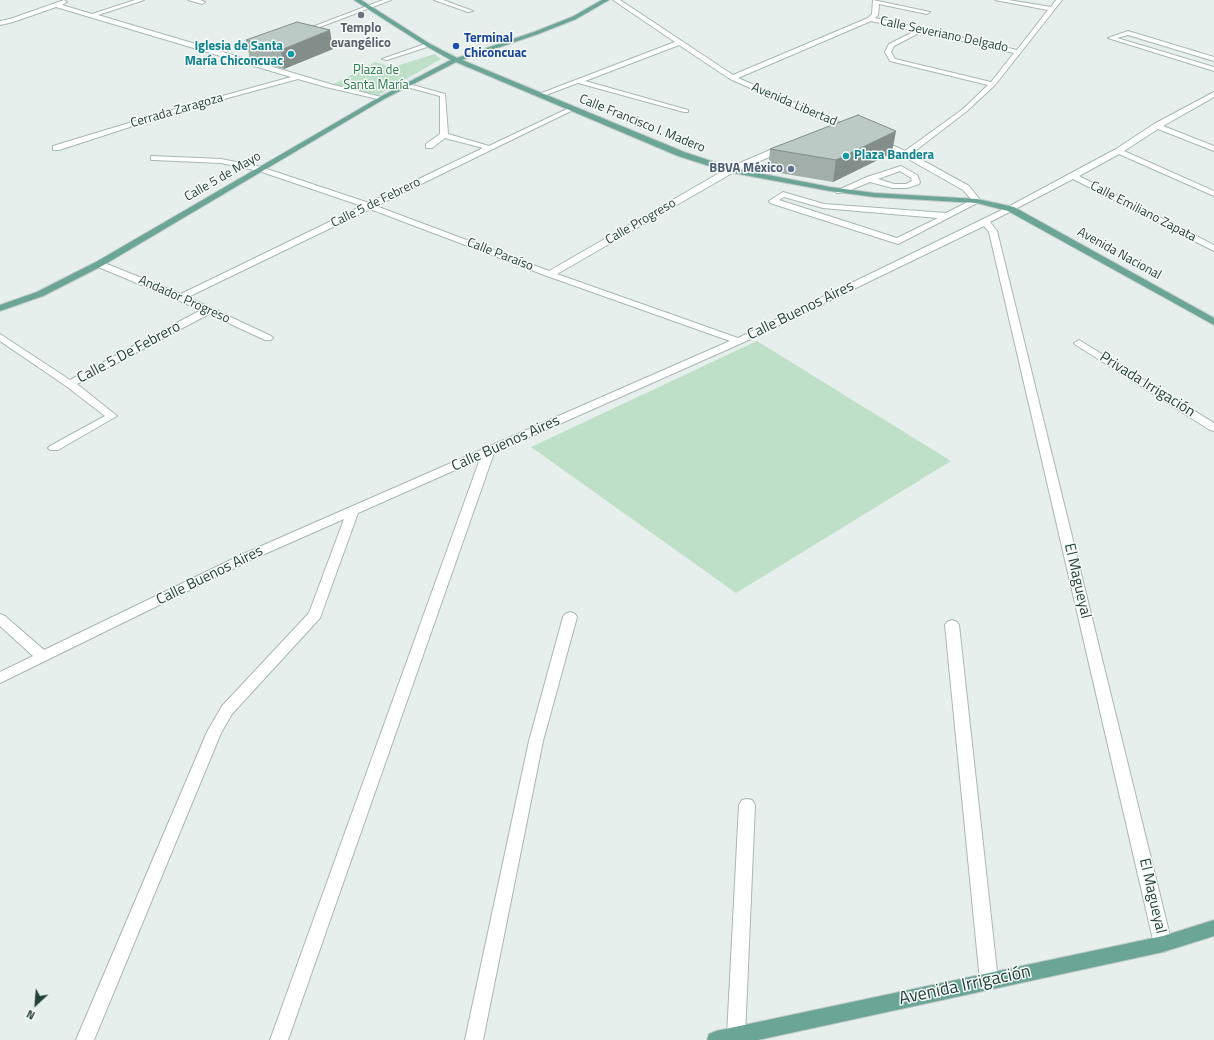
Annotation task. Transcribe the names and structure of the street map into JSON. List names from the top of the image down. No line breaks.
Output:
{"streets":{"main road":["Calle Francisco I. Madero","Calle 5 de Mayo","Avenida Nacional","Avenida Irrigación"],"street":["Calle Severiano Delgado","Avenida Libertad","Cerrada Zaragoza","Calle 5 de Febrero","Calle Emiliano Zapata","Calle Progreso","Calle Paraíso","Andador Progreso","Calle Buenos Aires","Calle 5 De Febrero","Privada Irrigación","El Magueyal"]},"crossings":[["Calle Francisco I. Madero","Calle 5 de Mayo"],["Calle Francisco I. Madero","Calle 5 de Febrero"],["Calle Francisco I. Madero","Calle Progreso"],["Calle Francisco I. Madero","Avenida Nacional"],["Calle Francisco I. Madero","Calle Buenos Aires"],["Calle 5 de Mayo","Calle Paraíso"],["Calle 5 de Mayo","Andador Progreso"],["Calle 5 de Febrero","Calle Paraíso"],["Calle 5 de Febrero","Andador Progreso"],["Calle Emiliano Zapata","Calle Buenos Aires"],["Calle Progreso","Calle Paraíso"],["Avenida Nacional","Calle Buenos Aires"],["Calle Paraíso","Calle Buenos Aires"],["Andador Progreso","Calle 5 De Febrero"],["Calle Buenos Aires","El Magueyal"],["El Magueyal","Avenida Irrigación"]],"parks":["Plaza de Santa María"],"places":["Templo evangélico","Terminal Chiconcuac","Iglesia de Santa María Chiconcuac","Plaza Bandera","BBVA México"],"north":"bottom left"}
